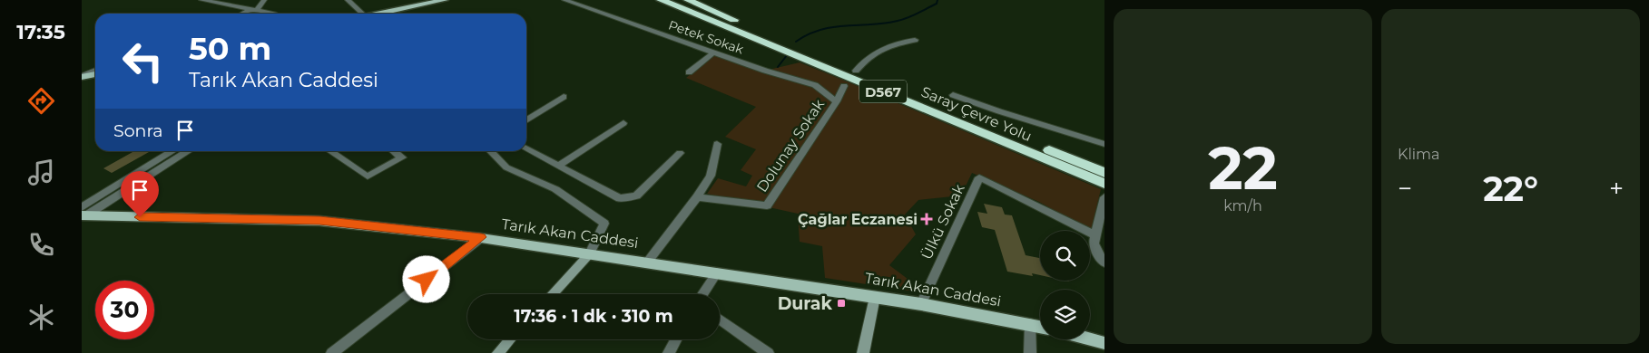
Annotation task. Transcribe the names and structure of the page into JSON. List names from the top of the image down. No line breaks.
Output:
{"streets":{"highway":["D567","Saray Çevre Yolu"],"main road":["Tarık Akan Caddesi"],"street":["Petek Sokak","Dolunay Sokak","Ülkü Sokak"]},"crossings":[["Petek Sokak","Dolunay Sokak"],["Ülkü Sokak","Tarık Akan Caddesi"]],"places":{"health":["Çağlar Eczanesi"],"transit":["Durak"]},"page":{"tabs":"17:35","tile":[["22","km/h"],"Klima"],"turn":["50 m","Tarık Akan Caddesi"],"then":"Sonra","heat":["−","22°","+"],"limit":"30","trip":"17:36 · 1 dk · 310 m"}}
